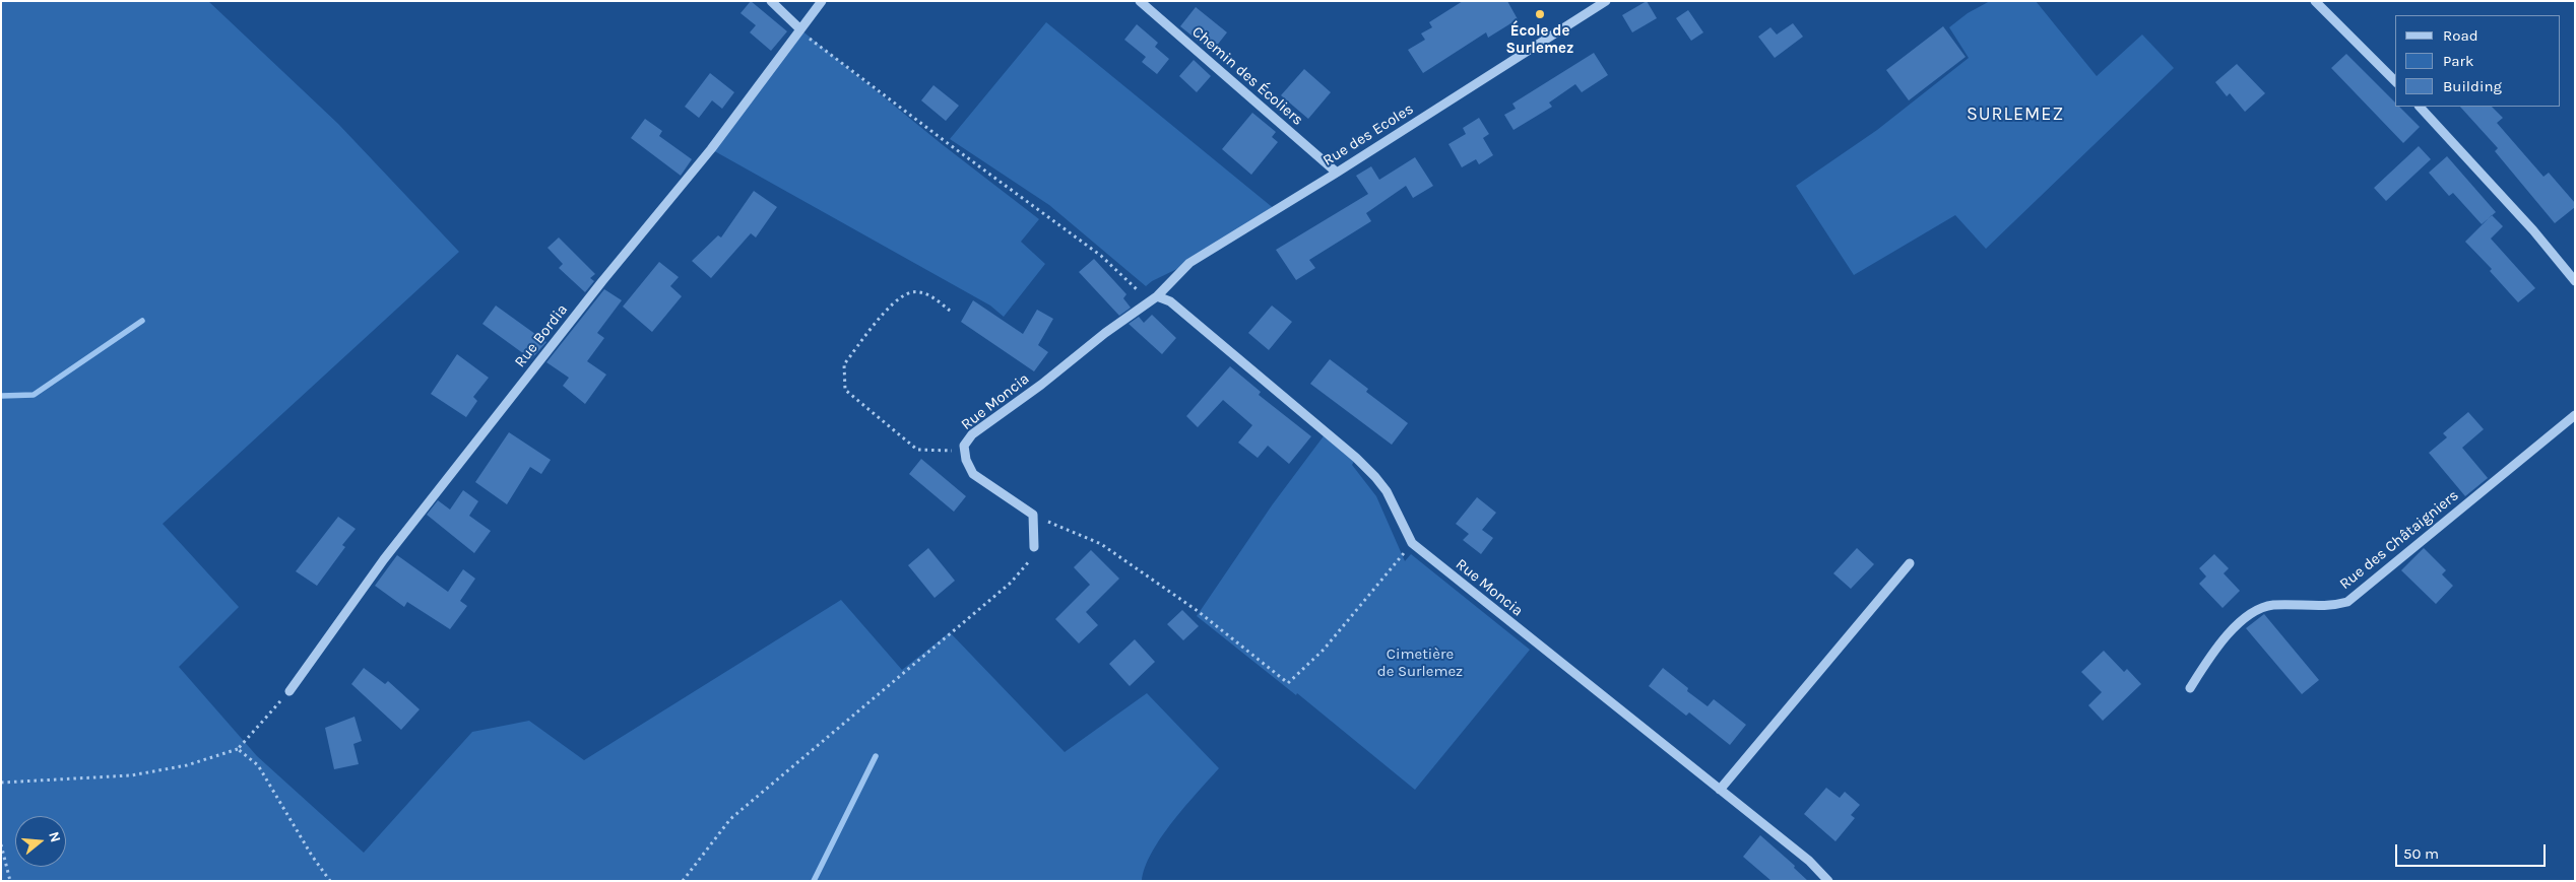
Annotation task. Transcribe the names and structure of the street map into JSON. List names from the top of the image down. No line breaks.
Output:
{"streets":{"street":["Chemin des Écoliers","Rue des Ecoles","Rue Bordia","Rue Moncia","Rue des Châtaigniers"]},"crossings":[["Chemin des Écoliers","Rue des Ecoles"],["Rue des Ecoles","Rue Moncia"]],"districts":["SURLEMEZ"],"parks":["Cimetière de Surlemez"],"places":["École de Surlemez"],"legend":["Road","Park","Building"],"scale_bar":"50 m","north":"right"}
